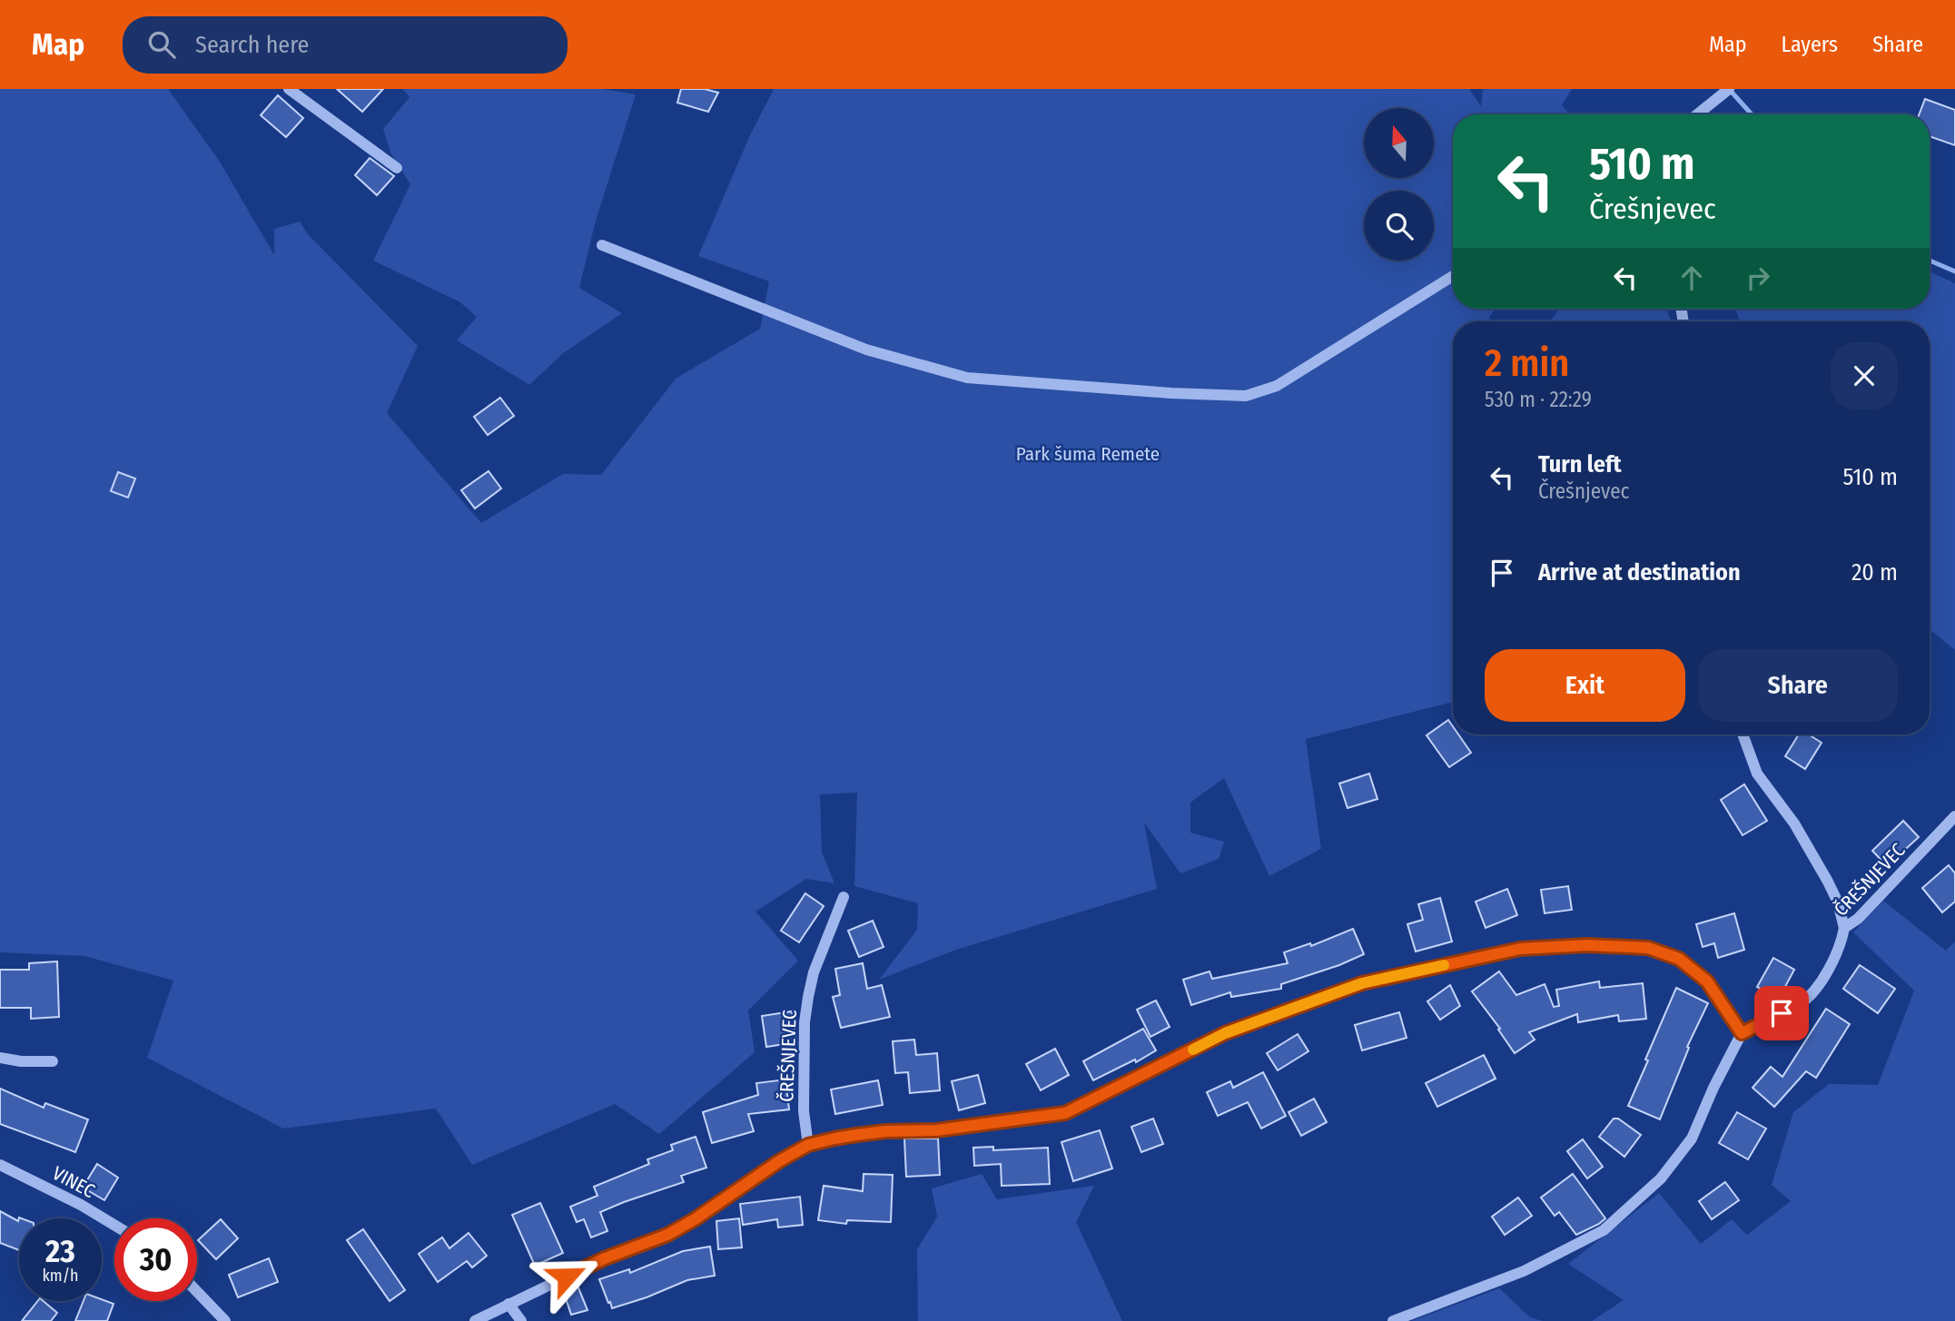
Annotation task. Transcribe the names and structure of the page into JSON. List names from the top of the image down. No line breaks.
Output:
{"streets":{"street":["ČREŠNJEVEC","VINEC"]},"parks":["Park šuma Remete"],"north":"top","page":{"header":"Map","search":"Search here","nav":["Map","Layers","Share"],"turn":["510 m","Črešnjevec"],"heading":["2 min","530 m · 22:29"],"list":[{"name":"Turn left","note":"Črešnjevec","value":"510 m"},{"name":"Arrive at destination","value":"20 m"}],"buttons":["Exit","Share"],"speed":"23 km/h","limit":"30"}}
